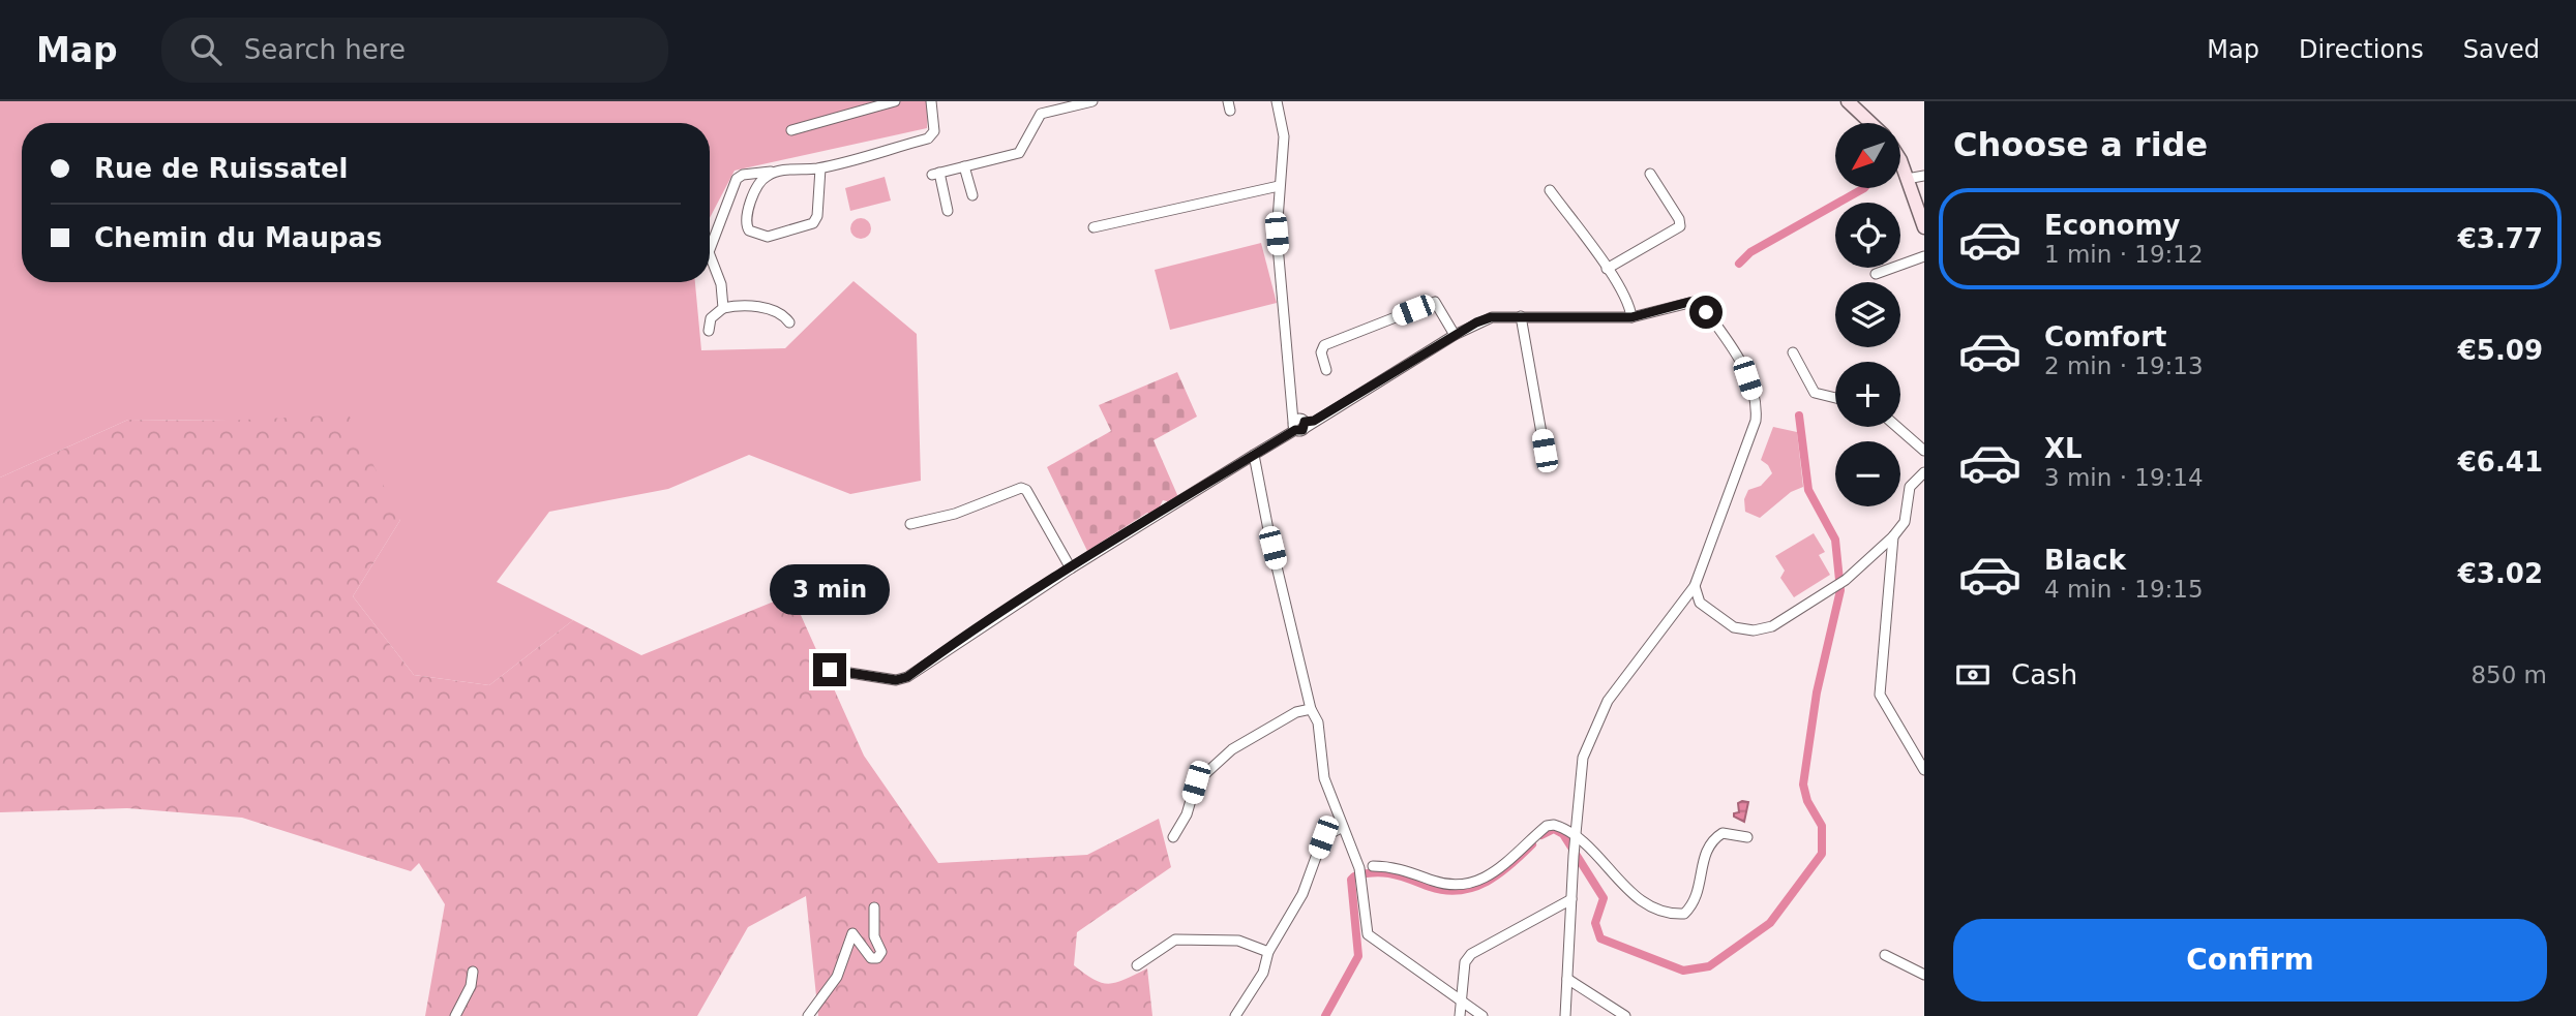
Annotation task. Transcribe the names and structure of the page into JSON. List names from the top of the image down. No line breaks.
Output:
{"north":"bottom left","page":{"header":"Map","search":"Search here","nav":["Map","Directions","Saved"],"heading":"Choose a ride","map_buttons":["+","−"],"banner":["Rue de Ruissatel","Chemin du Maupas"],"list":[{"name":"Economy","note":"1 min · 19:12","value":"€3.77"},{"name":"Comfort","note":"2 min · 19:13","value":"€5.09"},{"name":"XL","note":"3 min · 19:14","value":"€6.41"},{"name":"Black","note":"4 min · 19:15","value":"€3.02"}],"bubble":"3 min","pay":["Cash","850 m"],"buttons":"Confirm"}}
